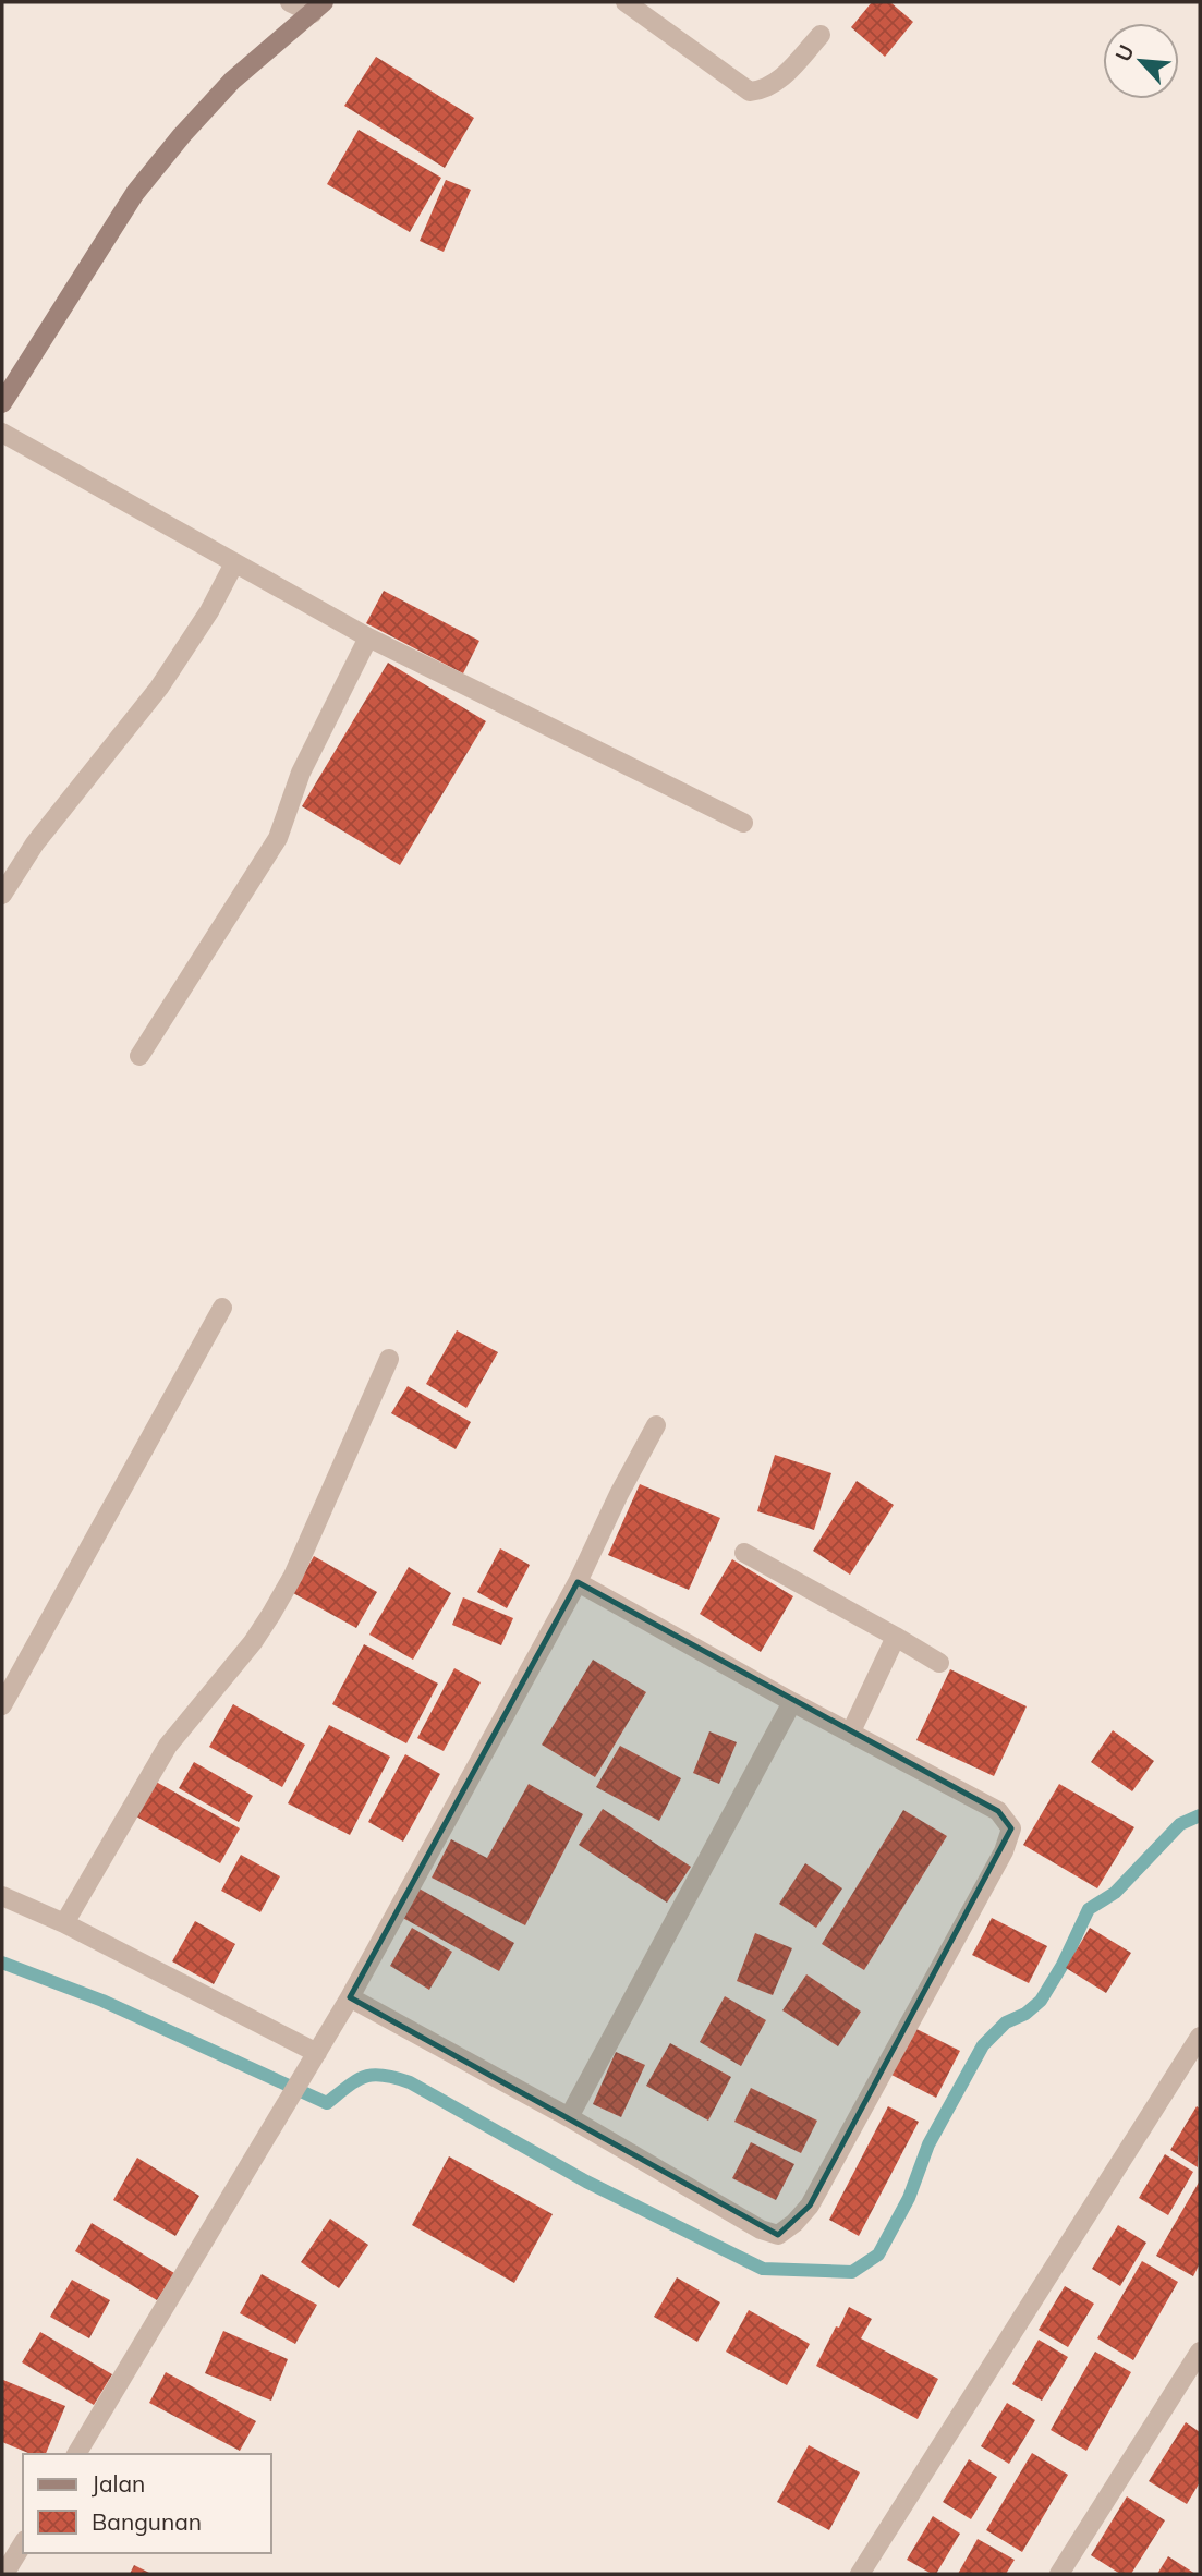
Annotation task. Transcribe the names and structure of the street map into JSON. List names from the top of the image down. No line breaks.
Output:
{"legend":["Jalan","Bangunan"],"north":"top left"}
